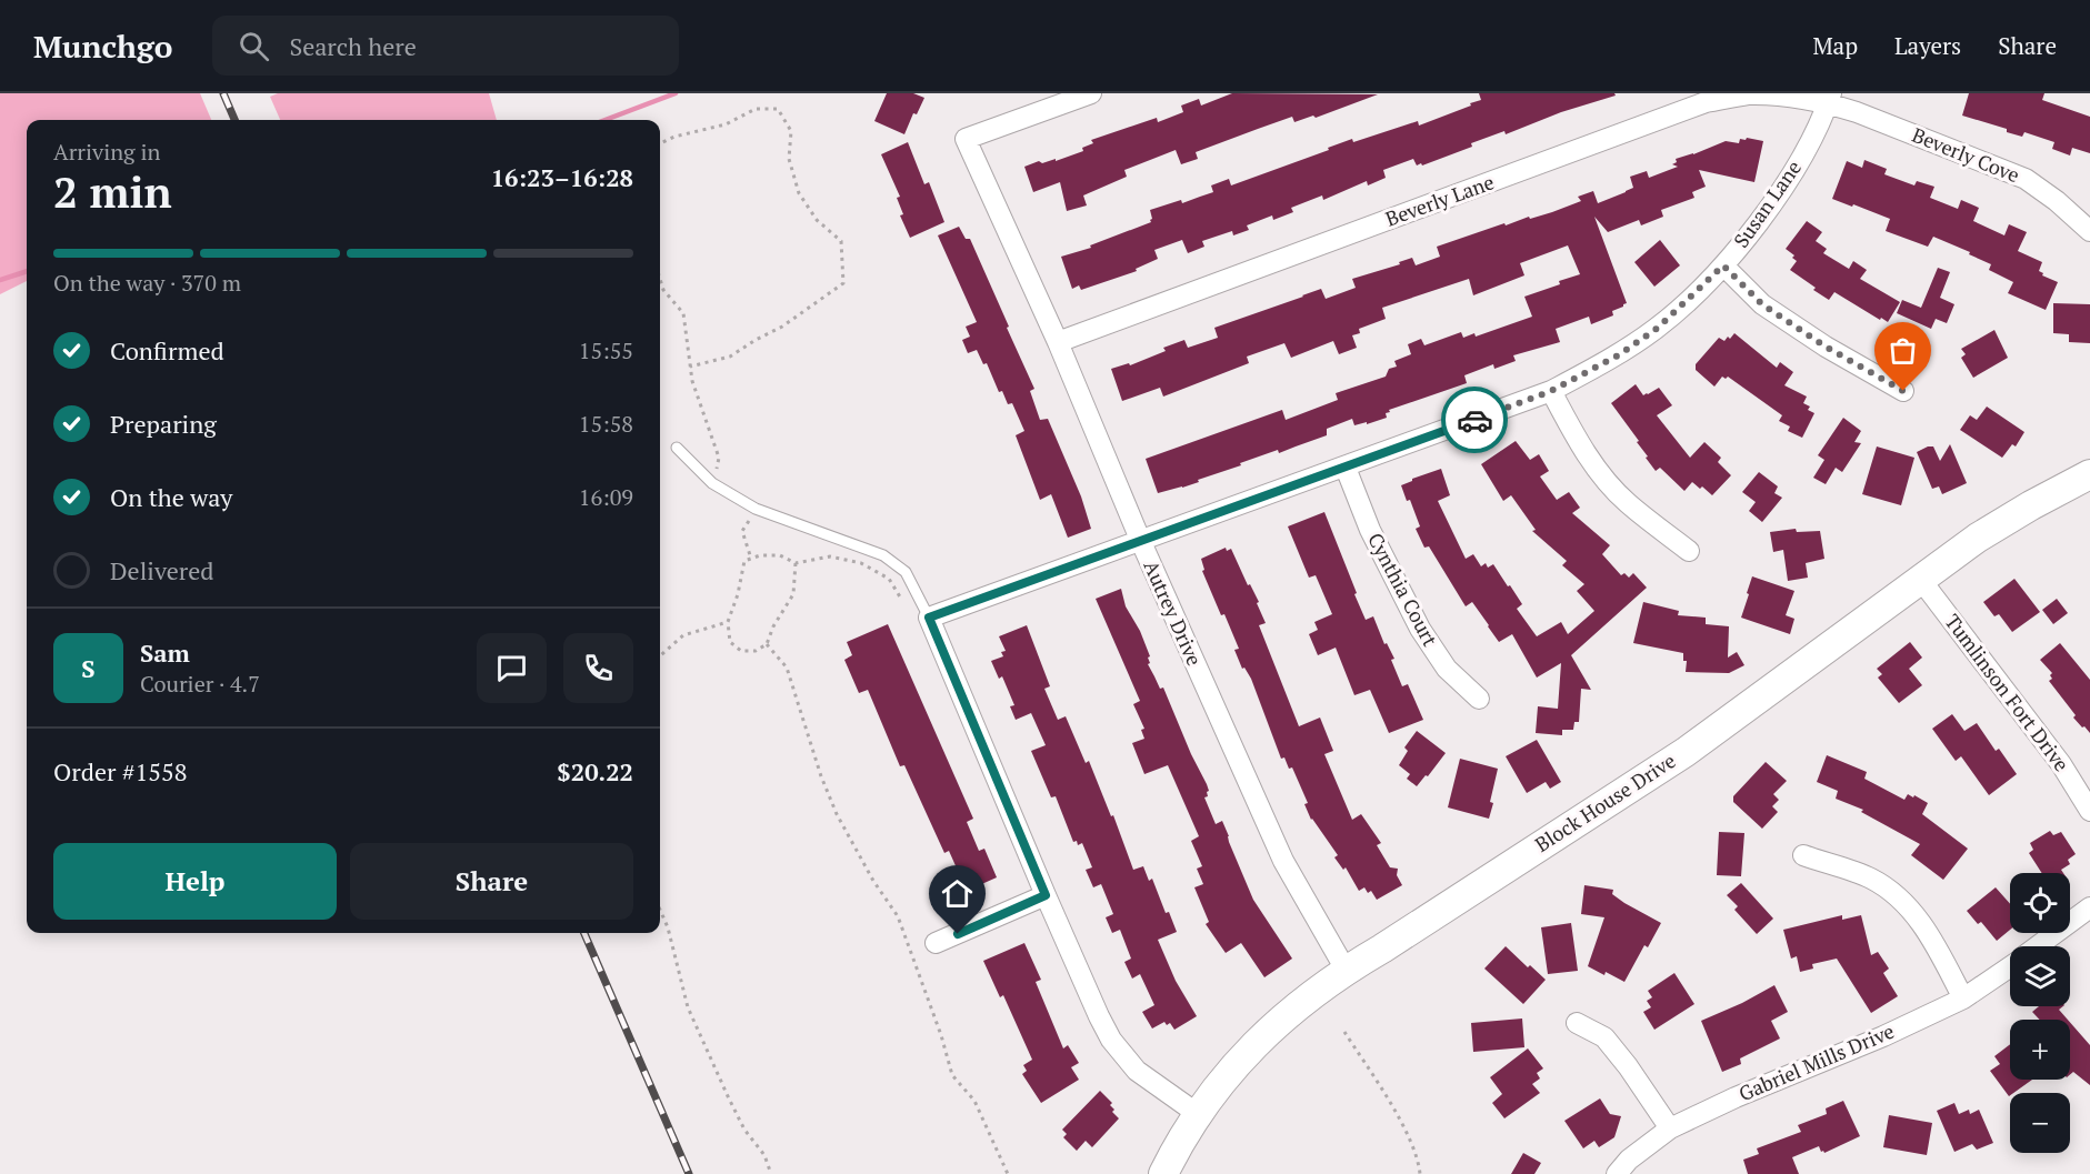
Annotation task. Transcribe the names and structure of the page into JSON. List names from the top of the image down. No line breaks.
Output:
{"streets":{"street":["Beverly Cove","Beverly Lane","Susan Lane","Cynthia Court","Autrey Drive","Tumlinson Fort Drive","Block House Drive","Gabriel Mills Drive"]},"crossings":[["Beverly Cove","Beverly Lane"],["Beverly Cove","Susan Lane"],["Beverly Lane","Susan Lane"],["Beverly Lane","Autrey Drive"],["Susan Lane","Cynthia Court"],["Susan Lane","Autrey Drive"],["Autrey Drive","Block House Drive"],["Tumlinson Fort Drive","Block House Drive"]],"page":{"header":"Munchgo","search":"Search here","nav":["Map","Layers","Share"],"heading":["2 min","Arriving in","16:23–16:28"],"panel":["Sam","Courier · 4.7","Order #1558","$20.22"],"bar":"On the way · 370 m","list":[["Confirmed","15:55"],["Preparing","15:58"],["On the way","16:09"],"Delivered"],"round":"S","buttons":["Help","Share"],"map_buttons":["+","−"]}}
